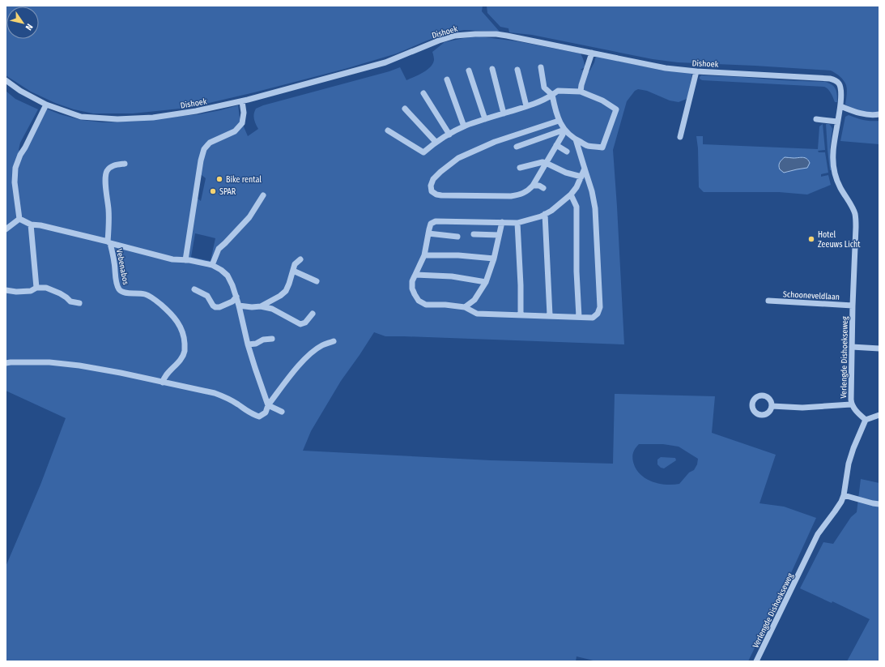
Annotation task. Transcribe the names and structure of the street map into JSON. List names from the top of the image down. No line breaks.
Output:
{"streets":{"street":["Dishoek","Vebenabos","Schooneveldlaan","Verlengde Dishoekseweg"]},"crossings":[["Dishoek","Verlengde Dishoekseweg"],["Schooneveldlaan","Verlengde Dishoekseweg"]],"places":["Bike rental","SPAR","Hotel Zeeuws Licht"],"north":"bottom right"}
